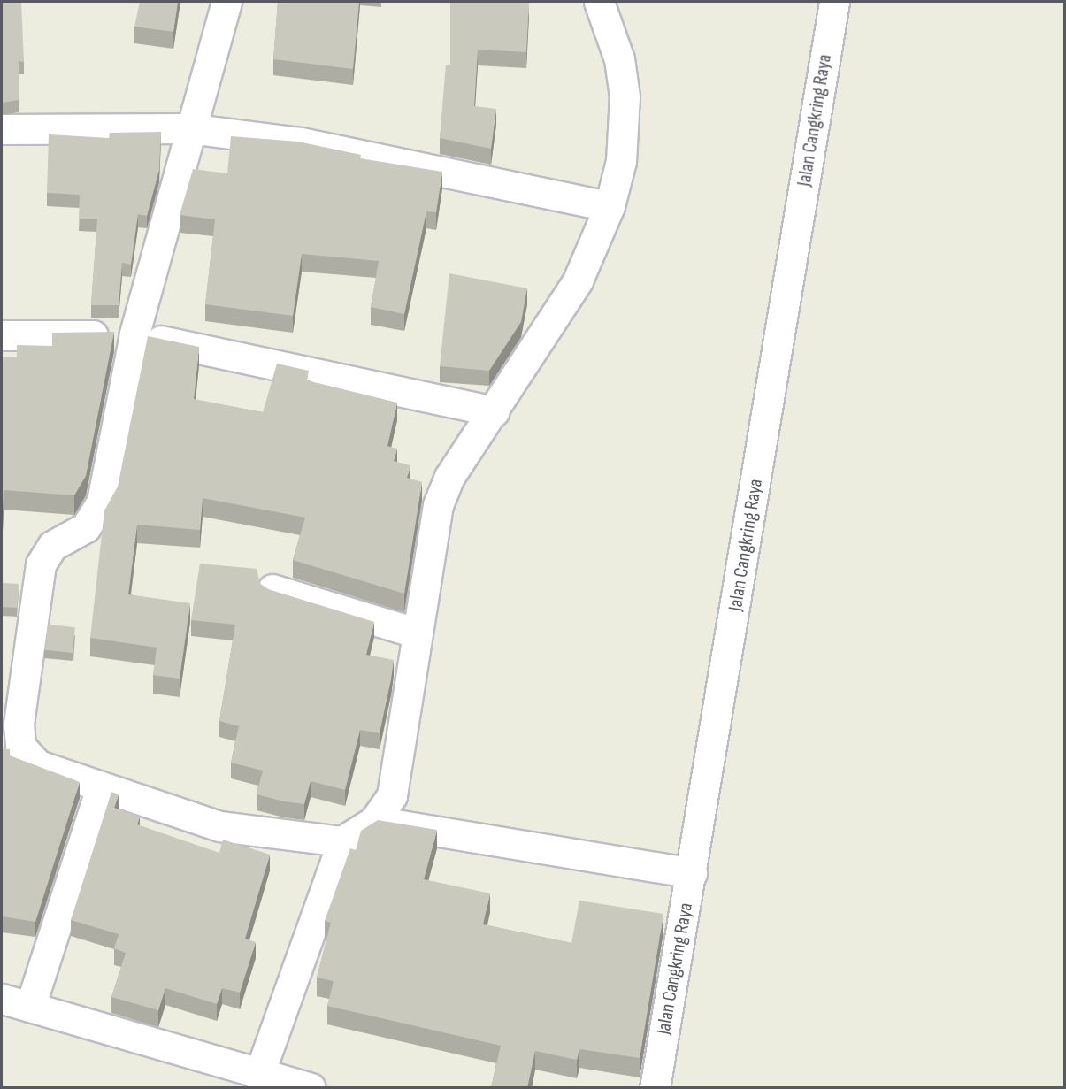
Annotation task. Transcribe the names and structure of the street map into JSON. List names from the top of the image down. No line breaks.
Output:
{"streets":{"street":["Jalan Cangkring Raya"]}}
